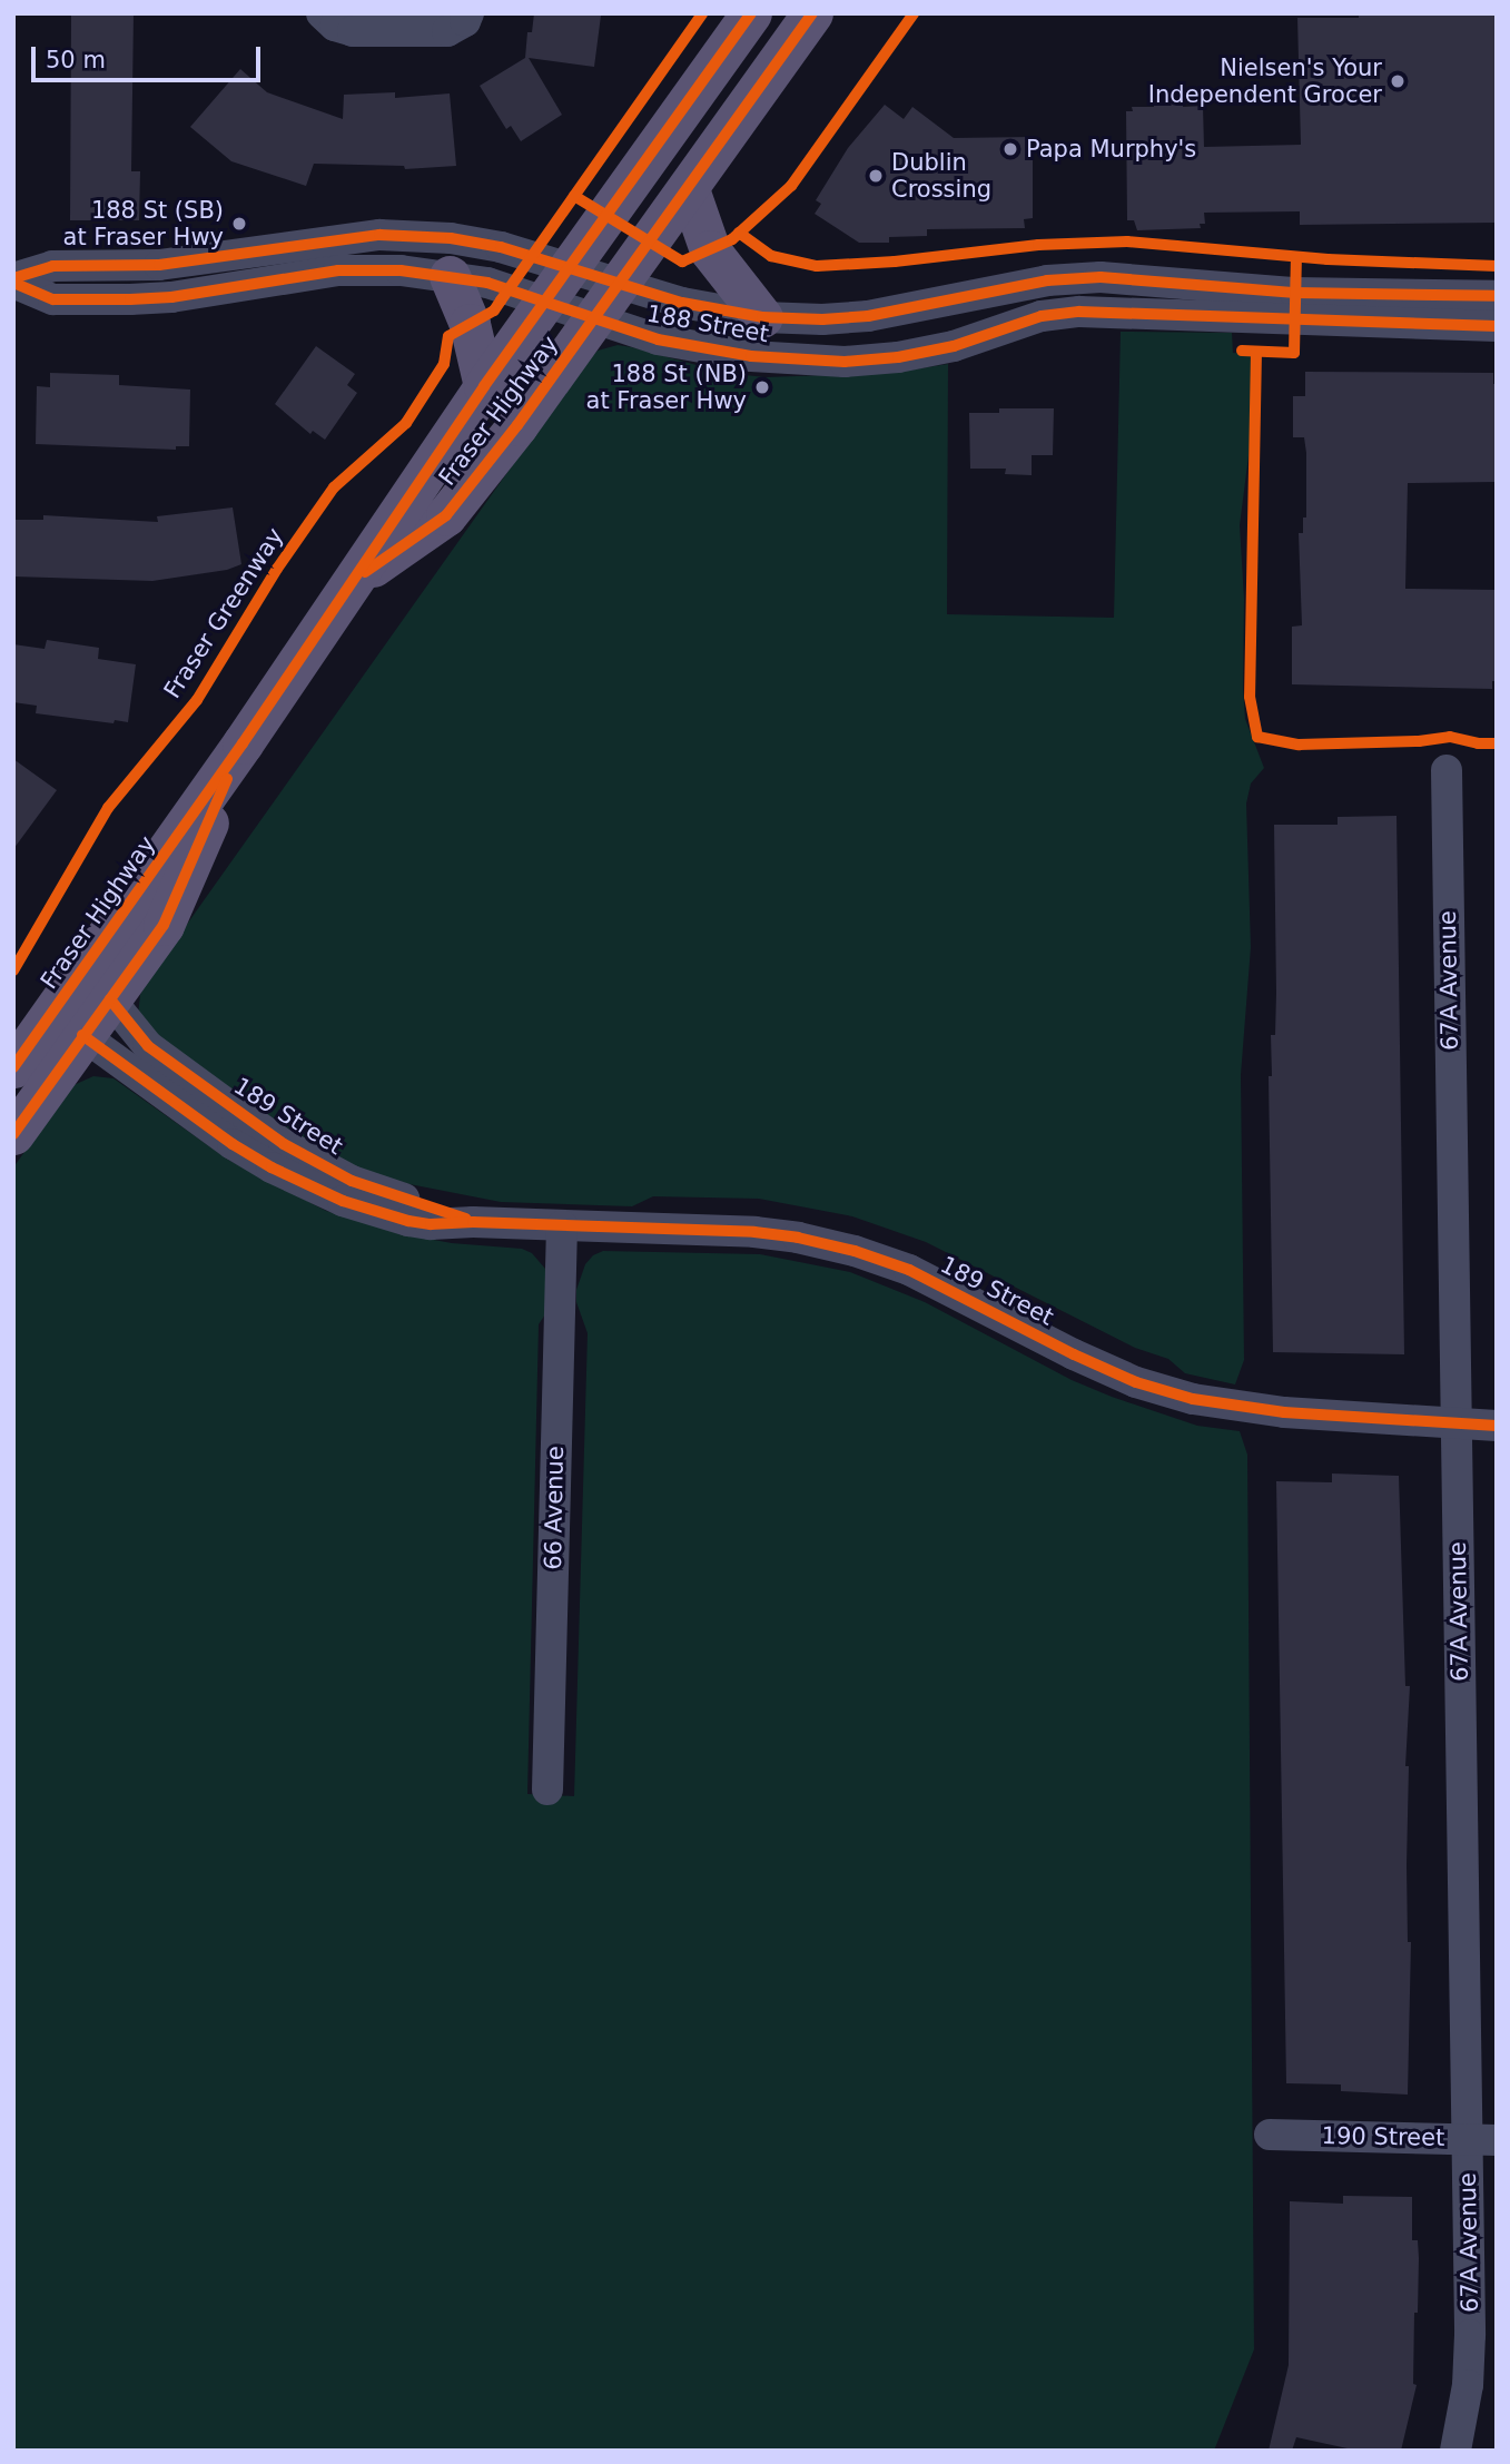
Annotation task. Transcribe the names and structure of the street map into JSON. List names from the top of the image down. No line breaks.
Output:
{"streets":{"main road":["Fraser Highway"],"street":["188 Street","67A Avenue","189 Street","66 Avenue","190 Street"],"cycle path":["Fraser Greenway"]},"crossings":[["188 Street","Fraser Highway"],["Fraser Highway","189 Street"],["67A Avenue","189 Street"],["67A Avenue","190 Street"],["189 Street","66 Avenue"]],"places":["Nielsen's Your Independent Grocer","Papa Murphy's","Dublin Crossing","188 St (SB) at Fraser Hwy","188 St (NB) at Fraser Hwy"],"scale_bar":"50 m"}
